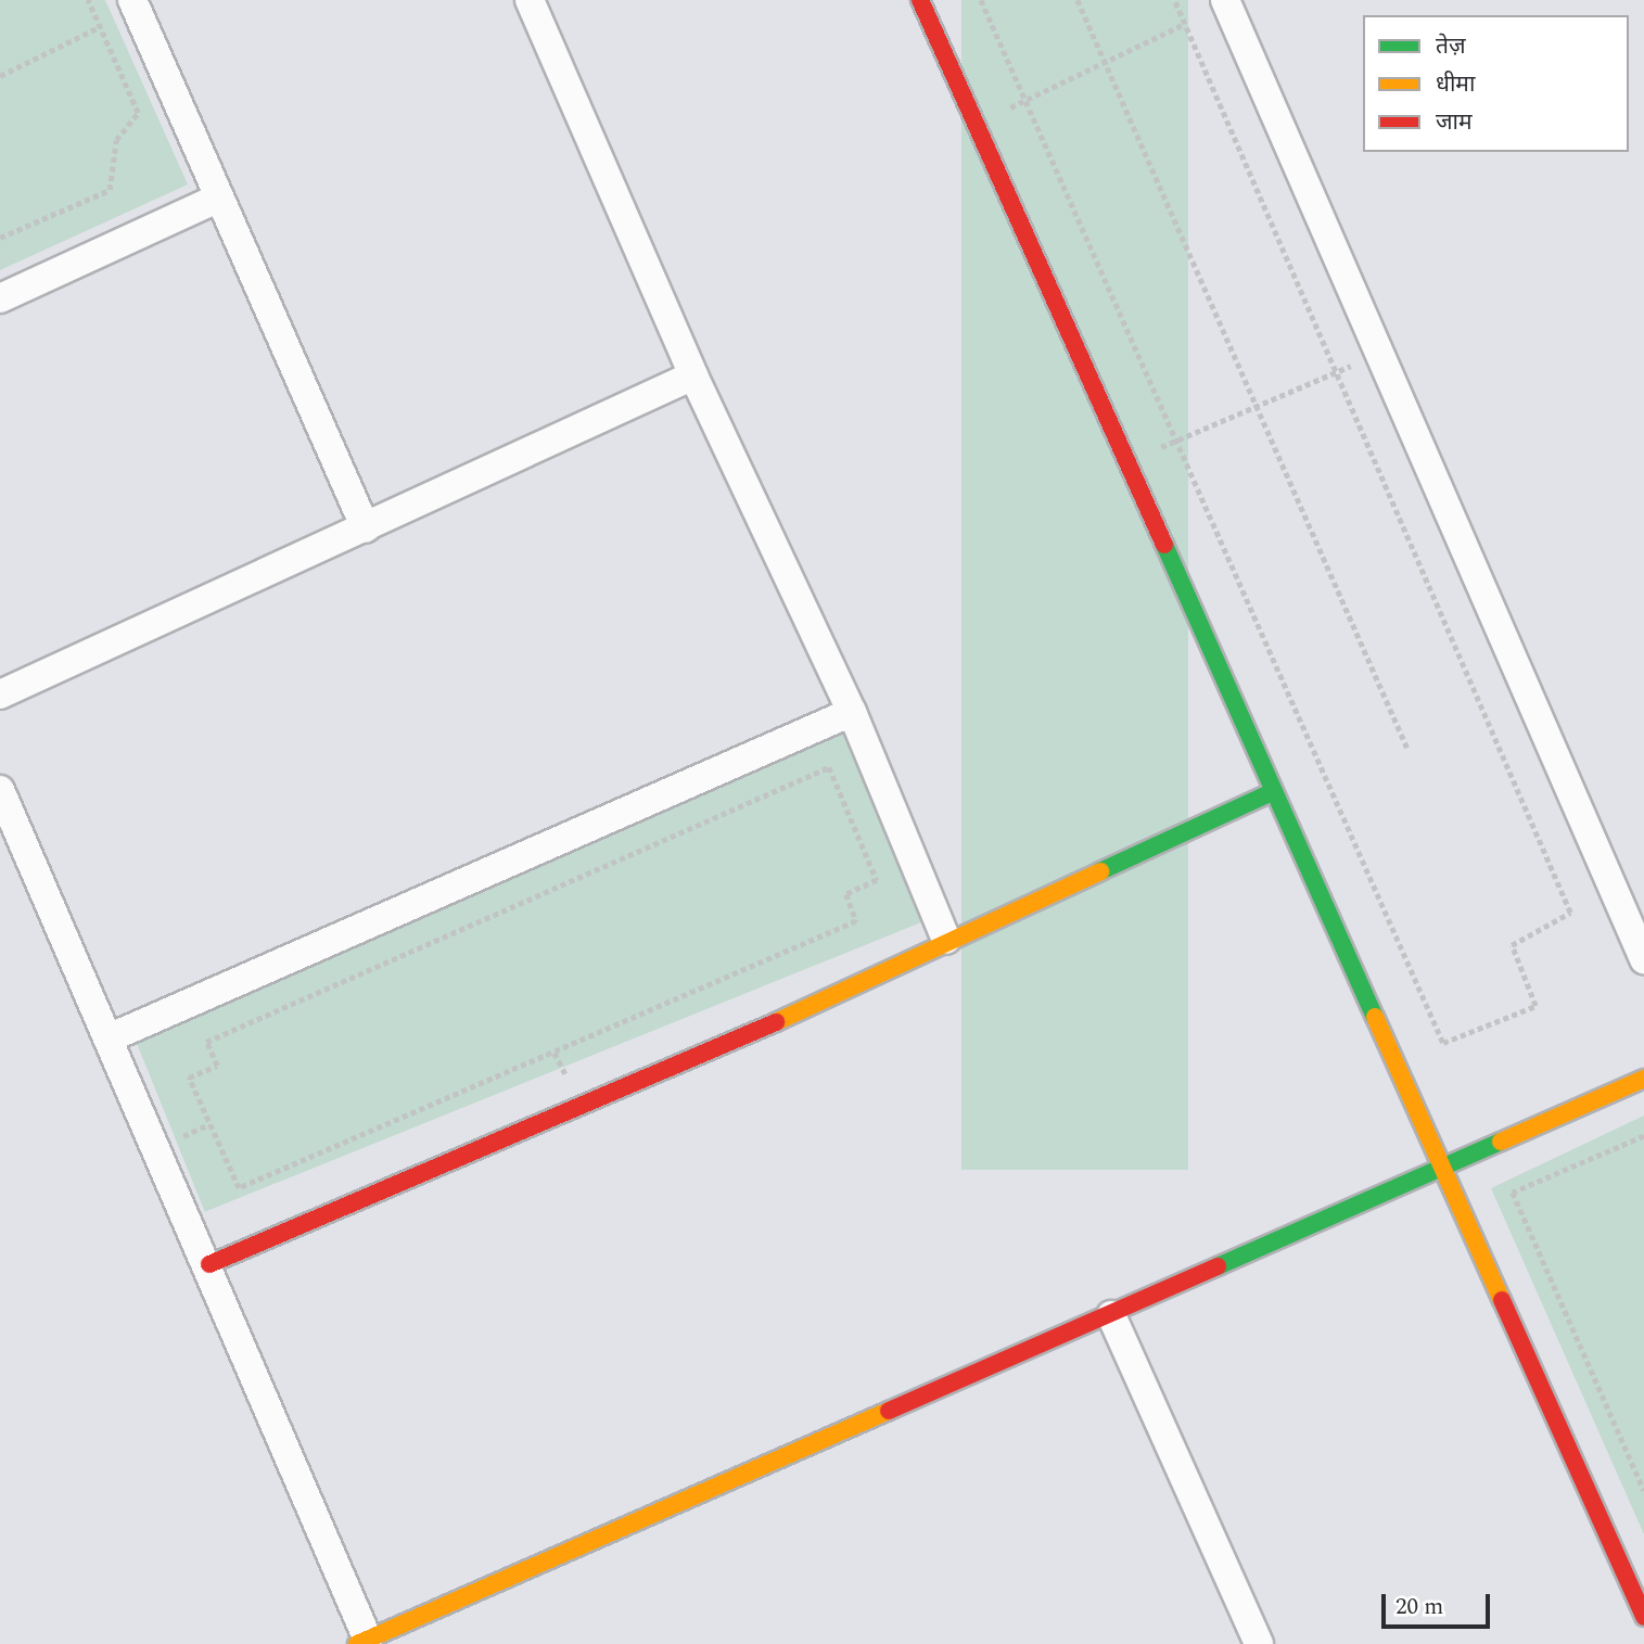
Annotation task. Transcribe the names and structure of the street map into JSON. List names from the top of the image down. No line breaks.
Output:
{"legend":["तेज़","धीमा","जाम"],"scale_bar":"20 m"}
